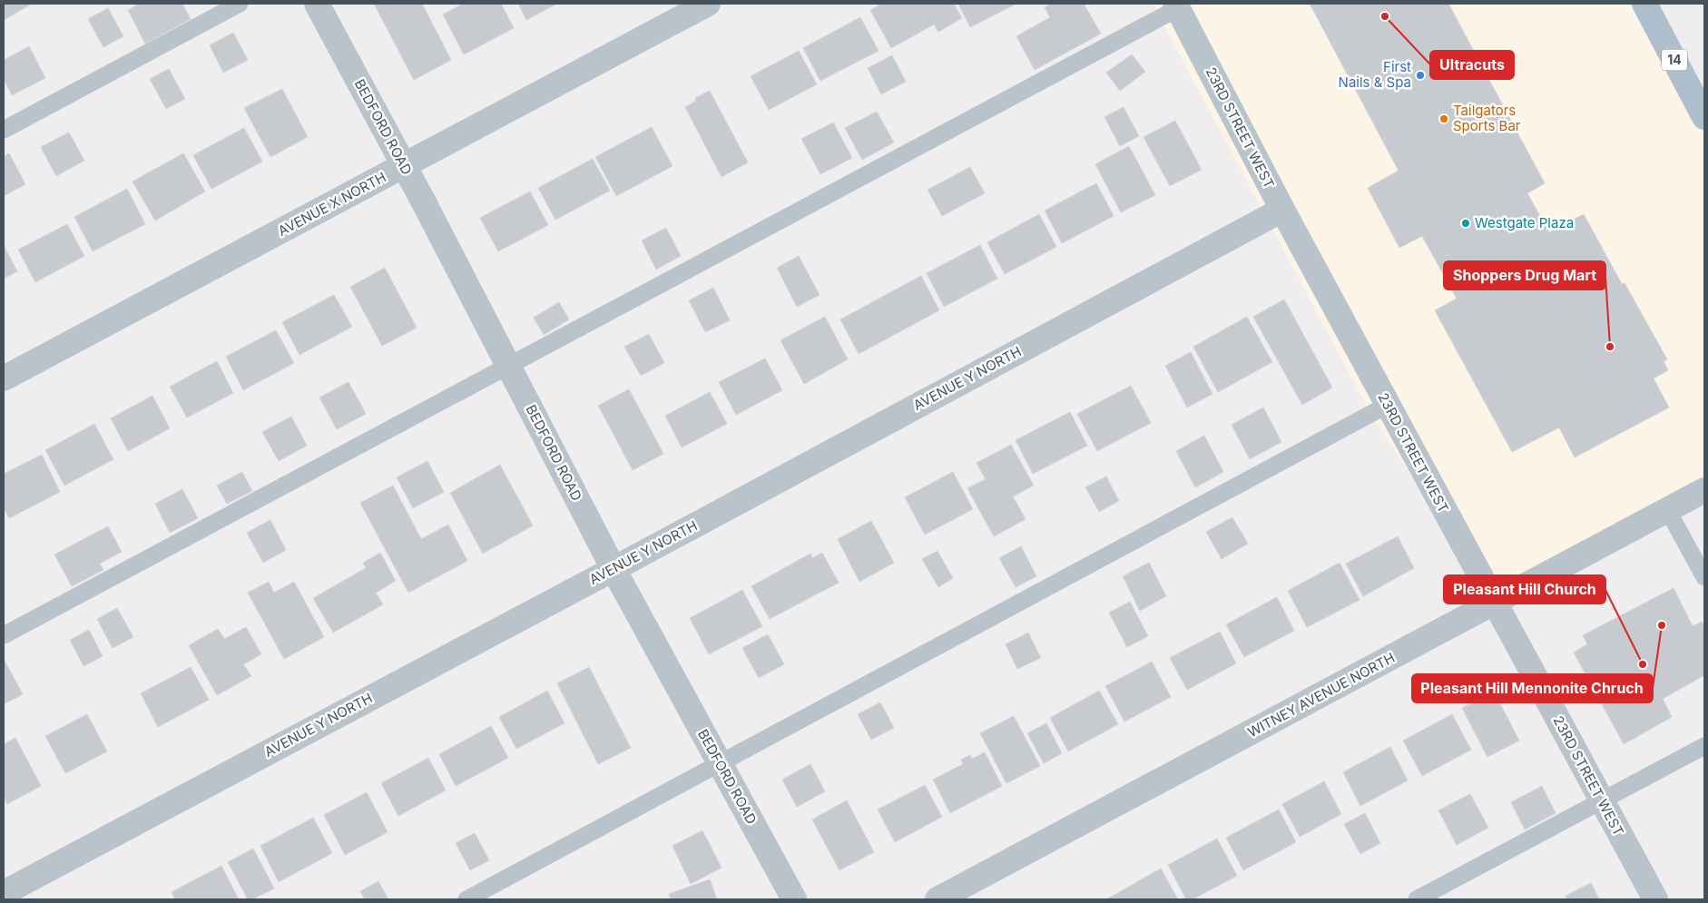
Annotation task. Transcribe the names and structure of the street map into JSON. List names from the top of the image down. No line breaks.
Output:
{"streets":{"main road":["14"],"street":["BEDFORD ROAD","23RD STREET WEST","AVENUE X NORTH","AVENUE Y NORTH","WITNEY AVENUE NORTH"]},"crossings":[["BEDFORD ROAD","AVENUE X NORTH"],["BEDFORD ROAD","AVENUE Y NORTH"],["23RD STREET WEST","AVENUE Y NORTH"],["23RD STREET WEST","WITNEY AVENUE NORTH"]],"places":["Ultracuts","First Nails & Spa","Tailgators Sports Bar","Westgate Plaza","Shoppers Drug Mart","Pleasant Hill Mennonite Chruch","Pleasant Hill Church"]}
